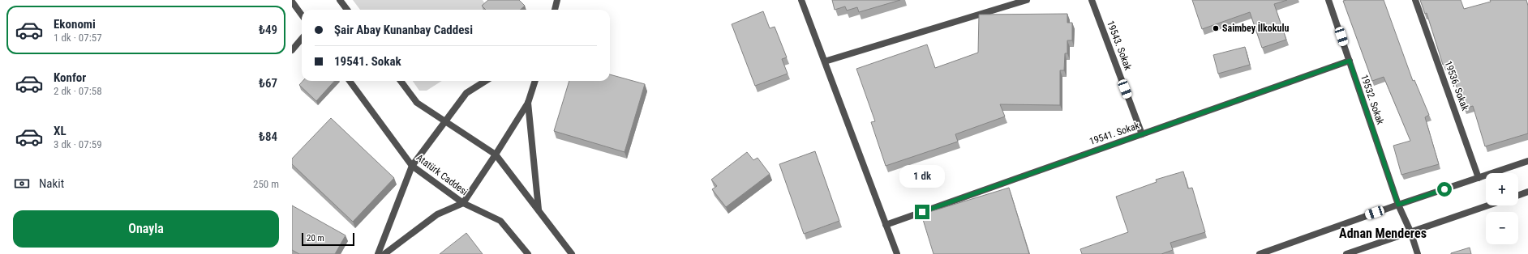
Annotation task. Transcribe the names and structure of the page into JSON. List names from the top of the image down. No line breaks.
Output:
{"streets":{"street":["19543. Sokak","19536. Sokak","19532. Sokak","19541. Sokak","Atatürk Caddesi"]},"crossings":[["19543. Sokak","19541. Sokak"],["19532. Sokak","19541. Sokak"]],"districts":["Adnan Menderes"],"places":["Saimbey İlkokulu"],"scale_bar":"20 m","page":{"list":[{"name":"Ekonomi","note":"1 dk · 07:57","value":"₺49"},{"name":"Konfor","note":"2 dk · 07:58","value":"₺67"},{"name":"XL","note":"3 dk · 07:59","value":"₺84"}],"banner":["Şair Abay Kunanbay Caddesi","19541. Sokak"],"bubble":"1 dk","pay":["Nakit","250 m"],"map_buttons":["+","−"],"buttons":"Onayla","scale":"20 m"}}
